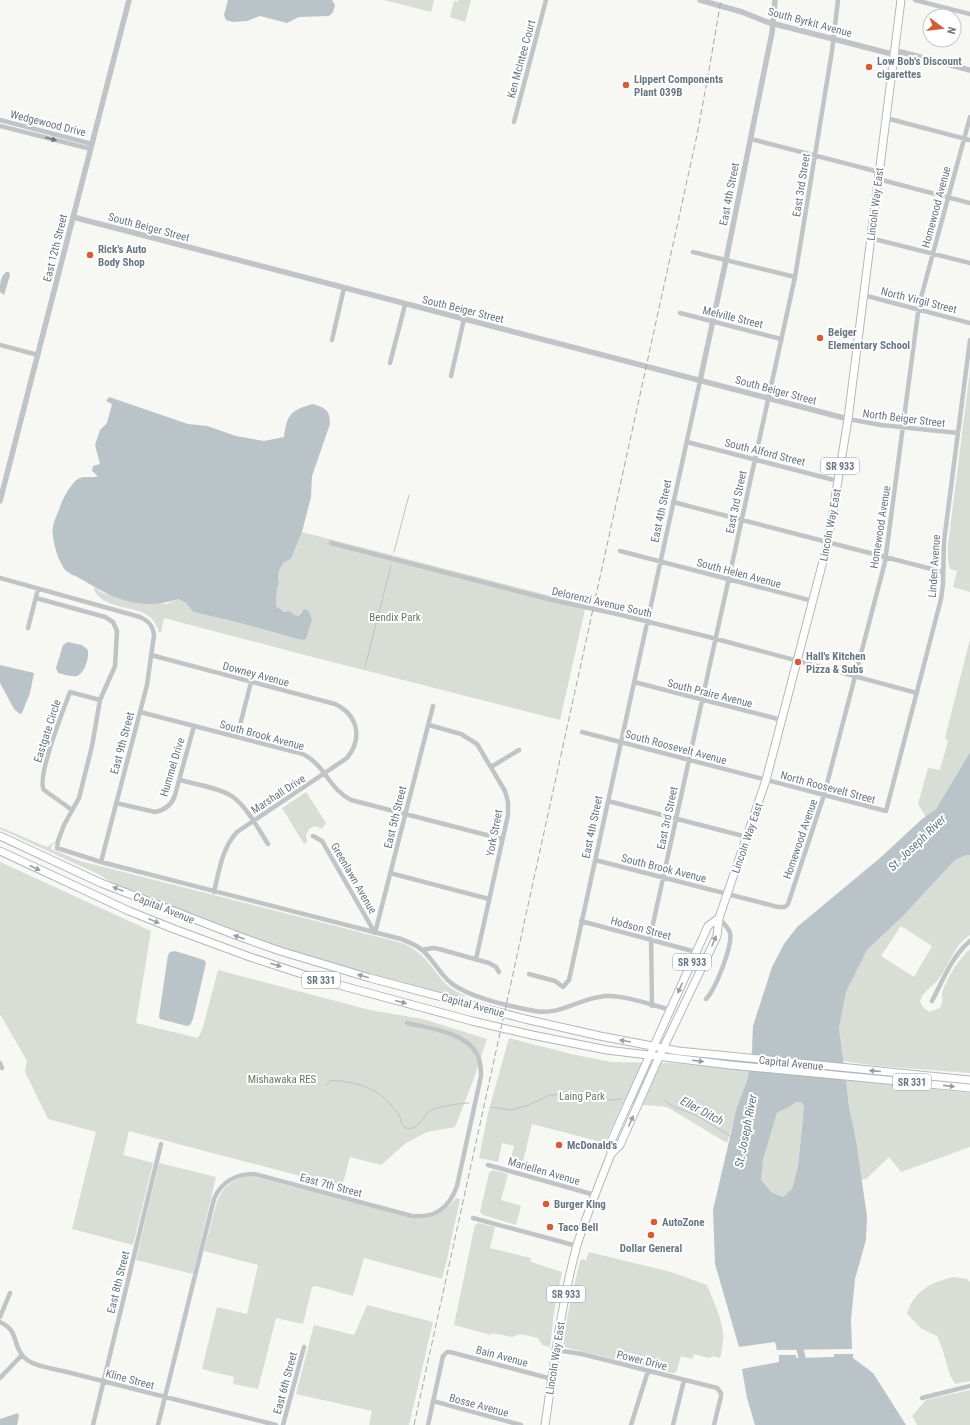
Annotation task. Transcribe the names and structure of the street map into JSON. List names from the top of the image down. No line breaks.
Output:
{"streets":{"main road":["Lincoln Way East","SR 933","Capital Avenue","SR 331"],"street":["South Byrkit Avenue","Ken McIntee Court","Wedgewood Drive","East 3rd Street","East 4th Street","Homewood Avenue","South Beiger Street","East 12th Street","North Virgil Street","Melville Street","North Beiger Street","South Alford Street","Linden Avenue","South Helen Avenue","Delorenzi Avenue South","Downey Avenue","South Praire Avenue","Eastgate Circle","South Brook Avenue","East 9th Street","South Roosevelt Avenue","Hummel Drive","North Roosevelt Street","Marshall Drive","East 5th Street","York Street","Greenlawn Avenue","Hodson Street","Mariellen Avenue","East 7th Street","East 8th Street","Bain Avenue","Power Drive","Kline Street","East 6th Street","Bosse Avenue"]},"crossings":[["South Byrkit Avenue","East 3rd Street"],["South Byrkit Avenue","East 4th Street"],["South Byrkit Avenue","Lincoln Way East"],["Wedgewood Drive","East 12th Street"],["East 3rd Street","South Beiger Street"],["East 3rd Street","Melville Street"],["East 3rd Street","South Alford Street"],["East 3rd Street","South Helen Avenue"],["East 3rd Street","Delorenzi Avenue South"],["East 3rd Street","South Praire Avenue"],["East 3rd Street","South Brook Avenue"],["East 3rd Street","South Roosevelt Avenue"],["East 3rd Street","Capital Avenue"],["East 3rd Street","Hodson Street"],["East 4th Street","South Beiger Street"],["East 4th Street","Melville Street"],["East 4th Street","South Alford Street"],["East 4th Street","South Helen Avenue"],["East 4th Street","Delorenzi Avenue South"],["East 4th Street","South Praire Avenue"],["East 4th Street","South Brook Avenue"],["East 4th Street","South Roosevelt Avenue"],["East 4th Street","Hodson Street"],["Lincoln Way East","Homewood Avenue"],["Lincoln Way East","South Beiger Street"],["Lincoln Way East","North Virgil Street"],["Lincoln Way East","North Beiger Street"],["Lincoln Way East","South Alford Street"],["Lincoln Way East","South Helen Avenue"],["Lincoln Way East","Delorenzi Avenue South"],["Lincoln Way East","South Praire Avenue"],["Lincoln Way East","South Brook Avenue"],["Lincoln Way East","South Roosevelt Avenue"],["Lincoln Way East","North Roosevelt Street"],["Lincoln Way East","Capital Avenue"],["Lincoln Way East","Hodson Street"],["Lincoln Way East","Mariellen Avenue"],["Lincoln Way East","Bain Avenue"],["Lincoln Way East","Power Drive"],["Homewood Avenue","North Virgil Street"],["Homewood Avenue","North Beiger Street"],["Homewood Avenue","Delorenzi Avenue South"],["Homewood Avenue","South Brook Avenue"],["Homewood Avenue","North Roosevelt Street"],["South Beiger Street","East 12th Street"],["South Beiger Street","North Beiger Street"],["North Beiger Street","Linden Avenue"],["Linden Avenue","Delorenzi Avenue South"],["Linden Avenue","North Roosevelt Street"],["Downey Avenue","East 9th Street"],["Downey Avenue","Marshall Drive"],["Eastgate Circle","Capital Avenue"],["South Brook Avenue","East 9th Street"],["South Brook Avenue","Hummel Drive"],["South Brook Avenue","Marshall Drive"],["South Brook Avenue","East 5th Street"],["South Brook Avenue","York Street"],["East 9th Street","Hummel Drive"],["East 9th Street","Capital Avenue"],["South Roosevelt Avenue","North Roosevelt Street"],["Marshall Drive","Capital Avenue"],["East 5th Street","York Street"],["East 5th Street","Greenlawn Avenue"],["East 5th Street","Capital Avenue"],["Greenlawn Avenue","Capital Avenue"],["East 7th Street","Kline Street"],["East 8th Street","Kline Street"],["Bain Avenue","Bosse Avenue"]],"water":["St. Joseph River","Eller Ditch"],"parks":["Bendix Park","Mishawaka RES","Laing Park"],"places":["Low Bob's Discount cigarettes","Lippert Components Plant 039B","Rick's Auto Body Shop","Beiger Elementary School","Hall's Kitchen Pizza & Subs","McDonald's","Burger King","AutoZone","Taco Bell","Dollar General"],"north":"right"}
